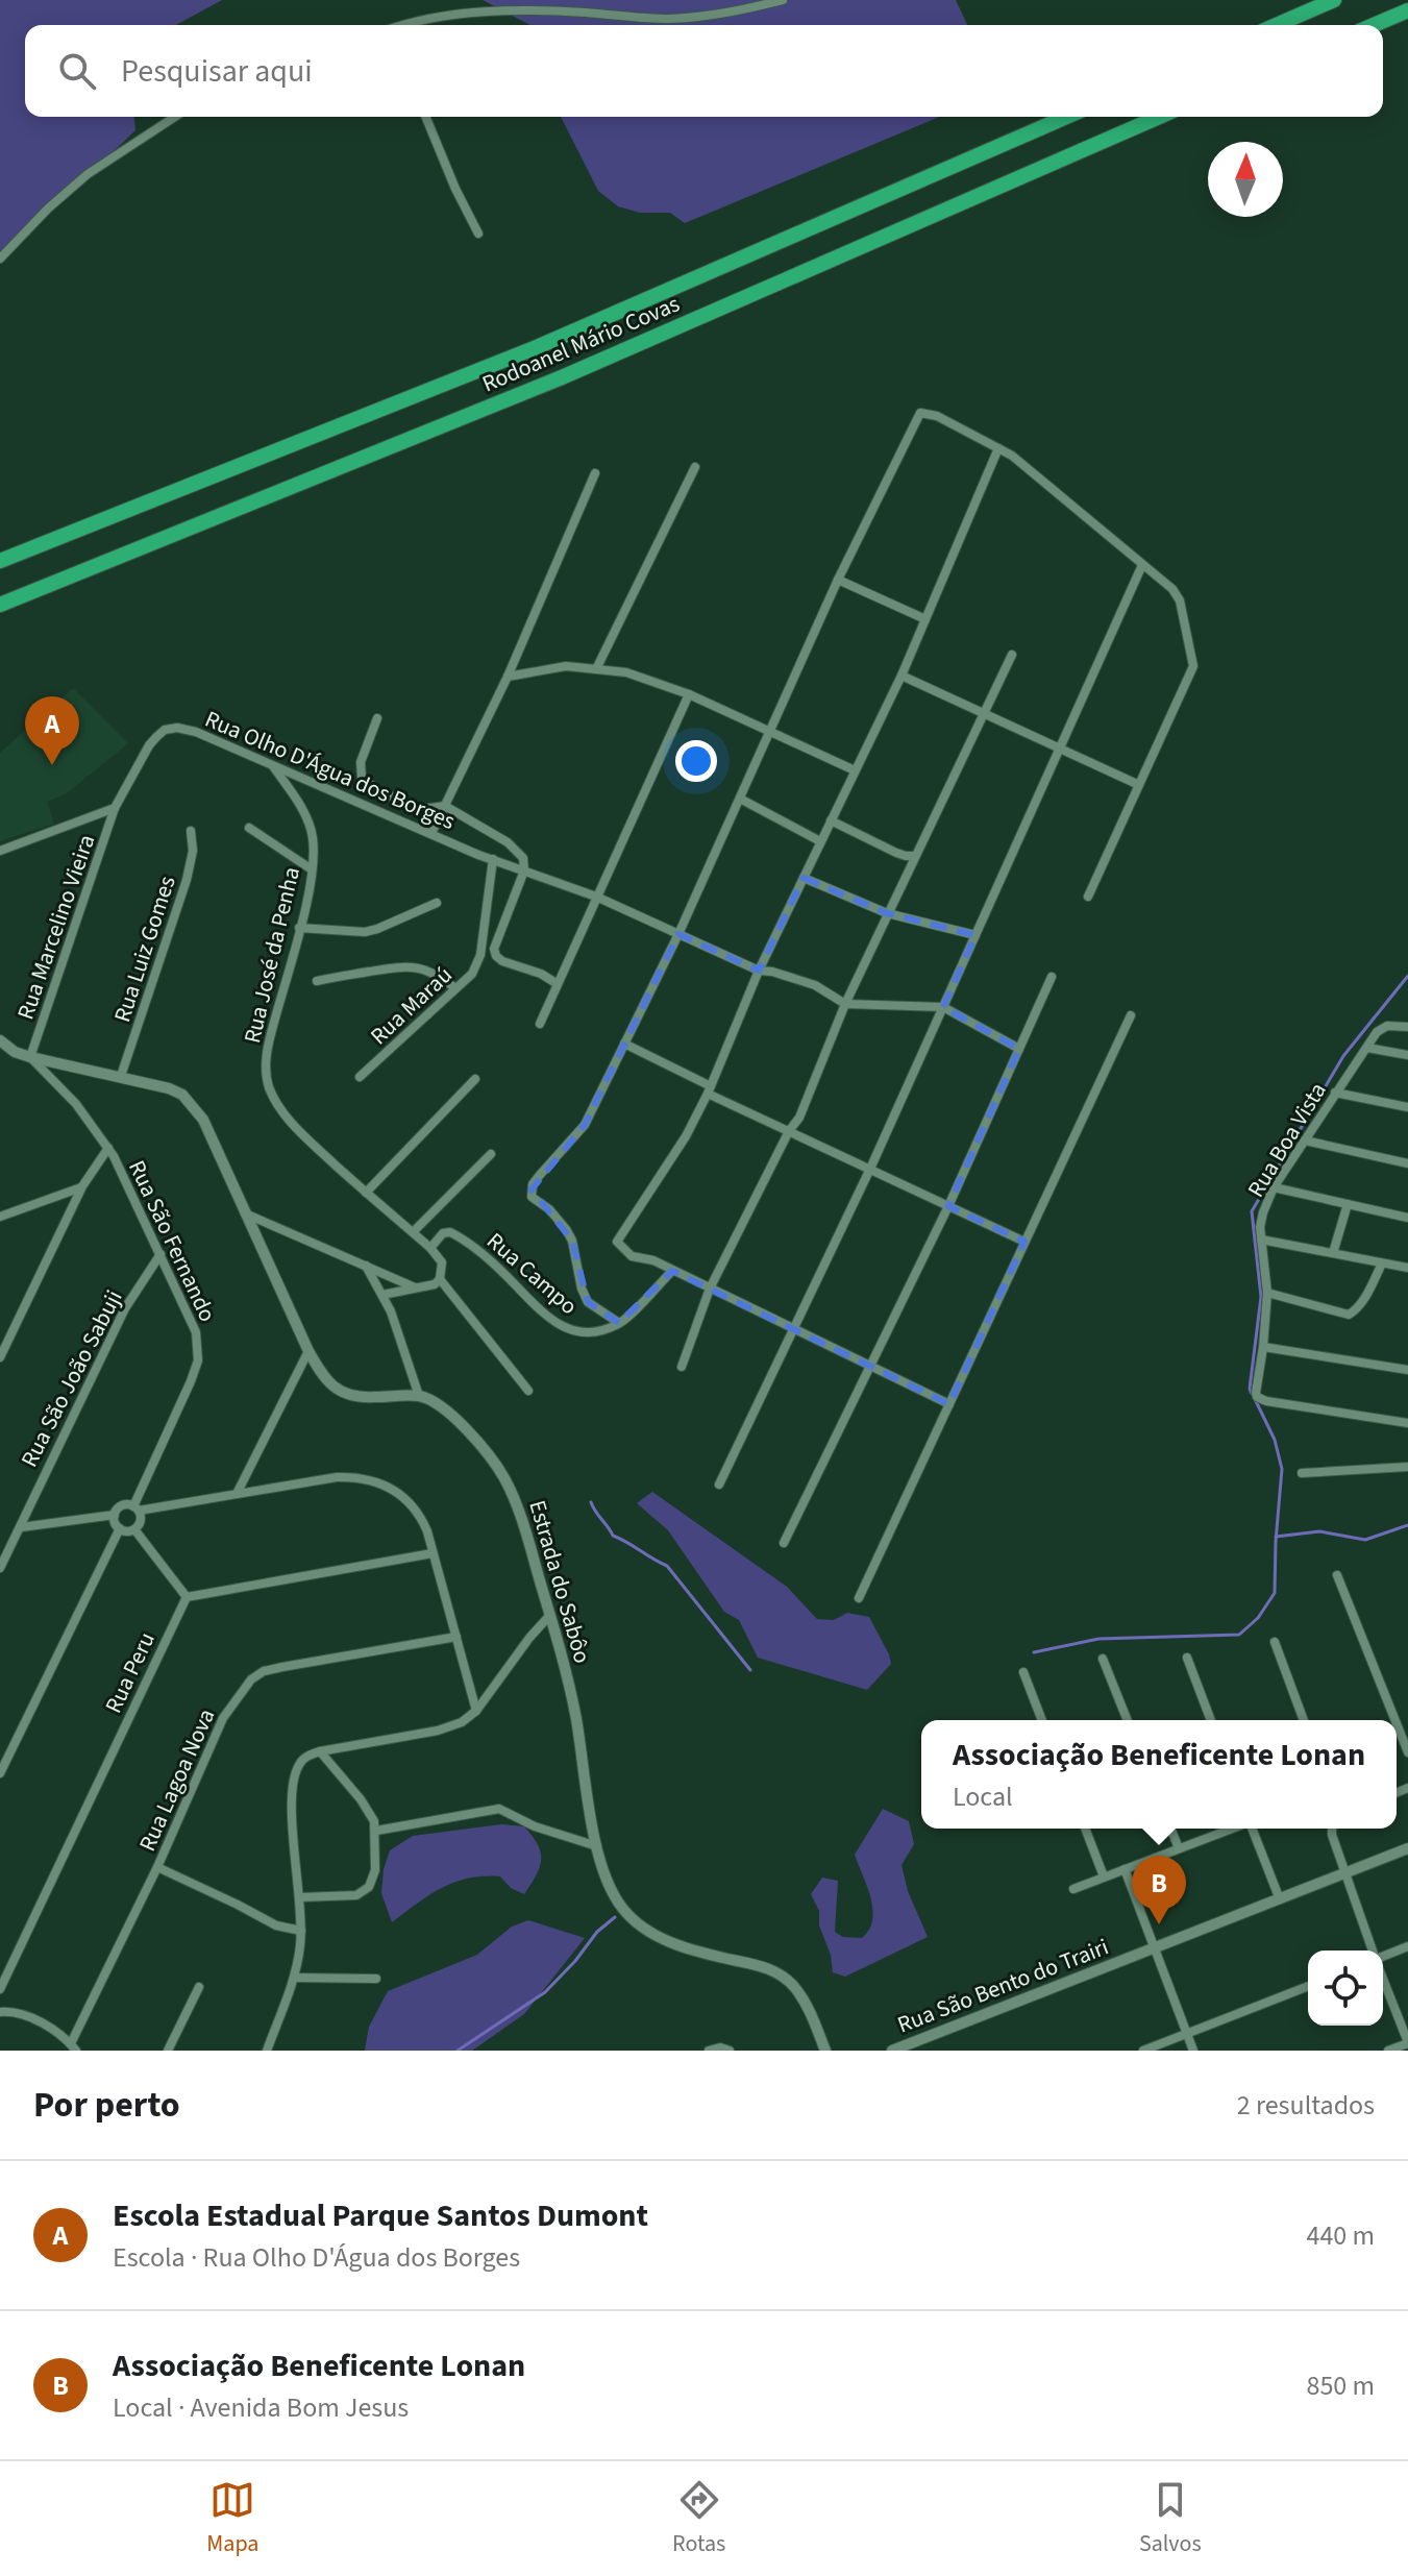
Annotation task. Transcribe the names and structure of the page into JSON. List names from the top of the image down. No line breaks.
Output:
{"streets":{"highway":["Rodoanel Mário Covas"],"street":["Rua Olho D'Água dos Borges","Rua Marcelino Vieira","Rua Luiz Gomes","Rua José da Penha","Rua Maraú","Rua Boa Vista","Rua São Fernando","Rua Campo","Rua São João Sabuji","Estrada do Sabôo","Rua Peru","Rua Lagoa Nova","Rua São Bento do Trairi"]},"crossings":[["Rua Olho D'Água dos Borges","Rua Marcelino Vieira"],["Rua Olho D'Água dos Borges","Rua José da Penha"],["Rua Olho D'Água dos Borges","Rua Maraú"],["Rua Marcelino Vieira","Rua São Fernando"],["Rua José da Penha","Rua Campo"],["Rua São Fernando","Rua São João Sabuji"]],"north":"top","page":{"search":"Pesquisar aqui","pins":["A","B"],"popup":["Associação Beneficente Lonan","Local"],"heading":["Por perto","2 resultados"],"list":[{"mark":"A","name":"Escola Estadual Parque Santos Dumont","note":"Escola · Rua Olho D'Água dos Borges","value":"440 m"},{"mark":"B","name":"Associação Beneficente Lonan","note":"Local · Avenida Bom Jesus","value":"850 m"}],"nav":["Mapa","Rotas","Salvos"]}}
